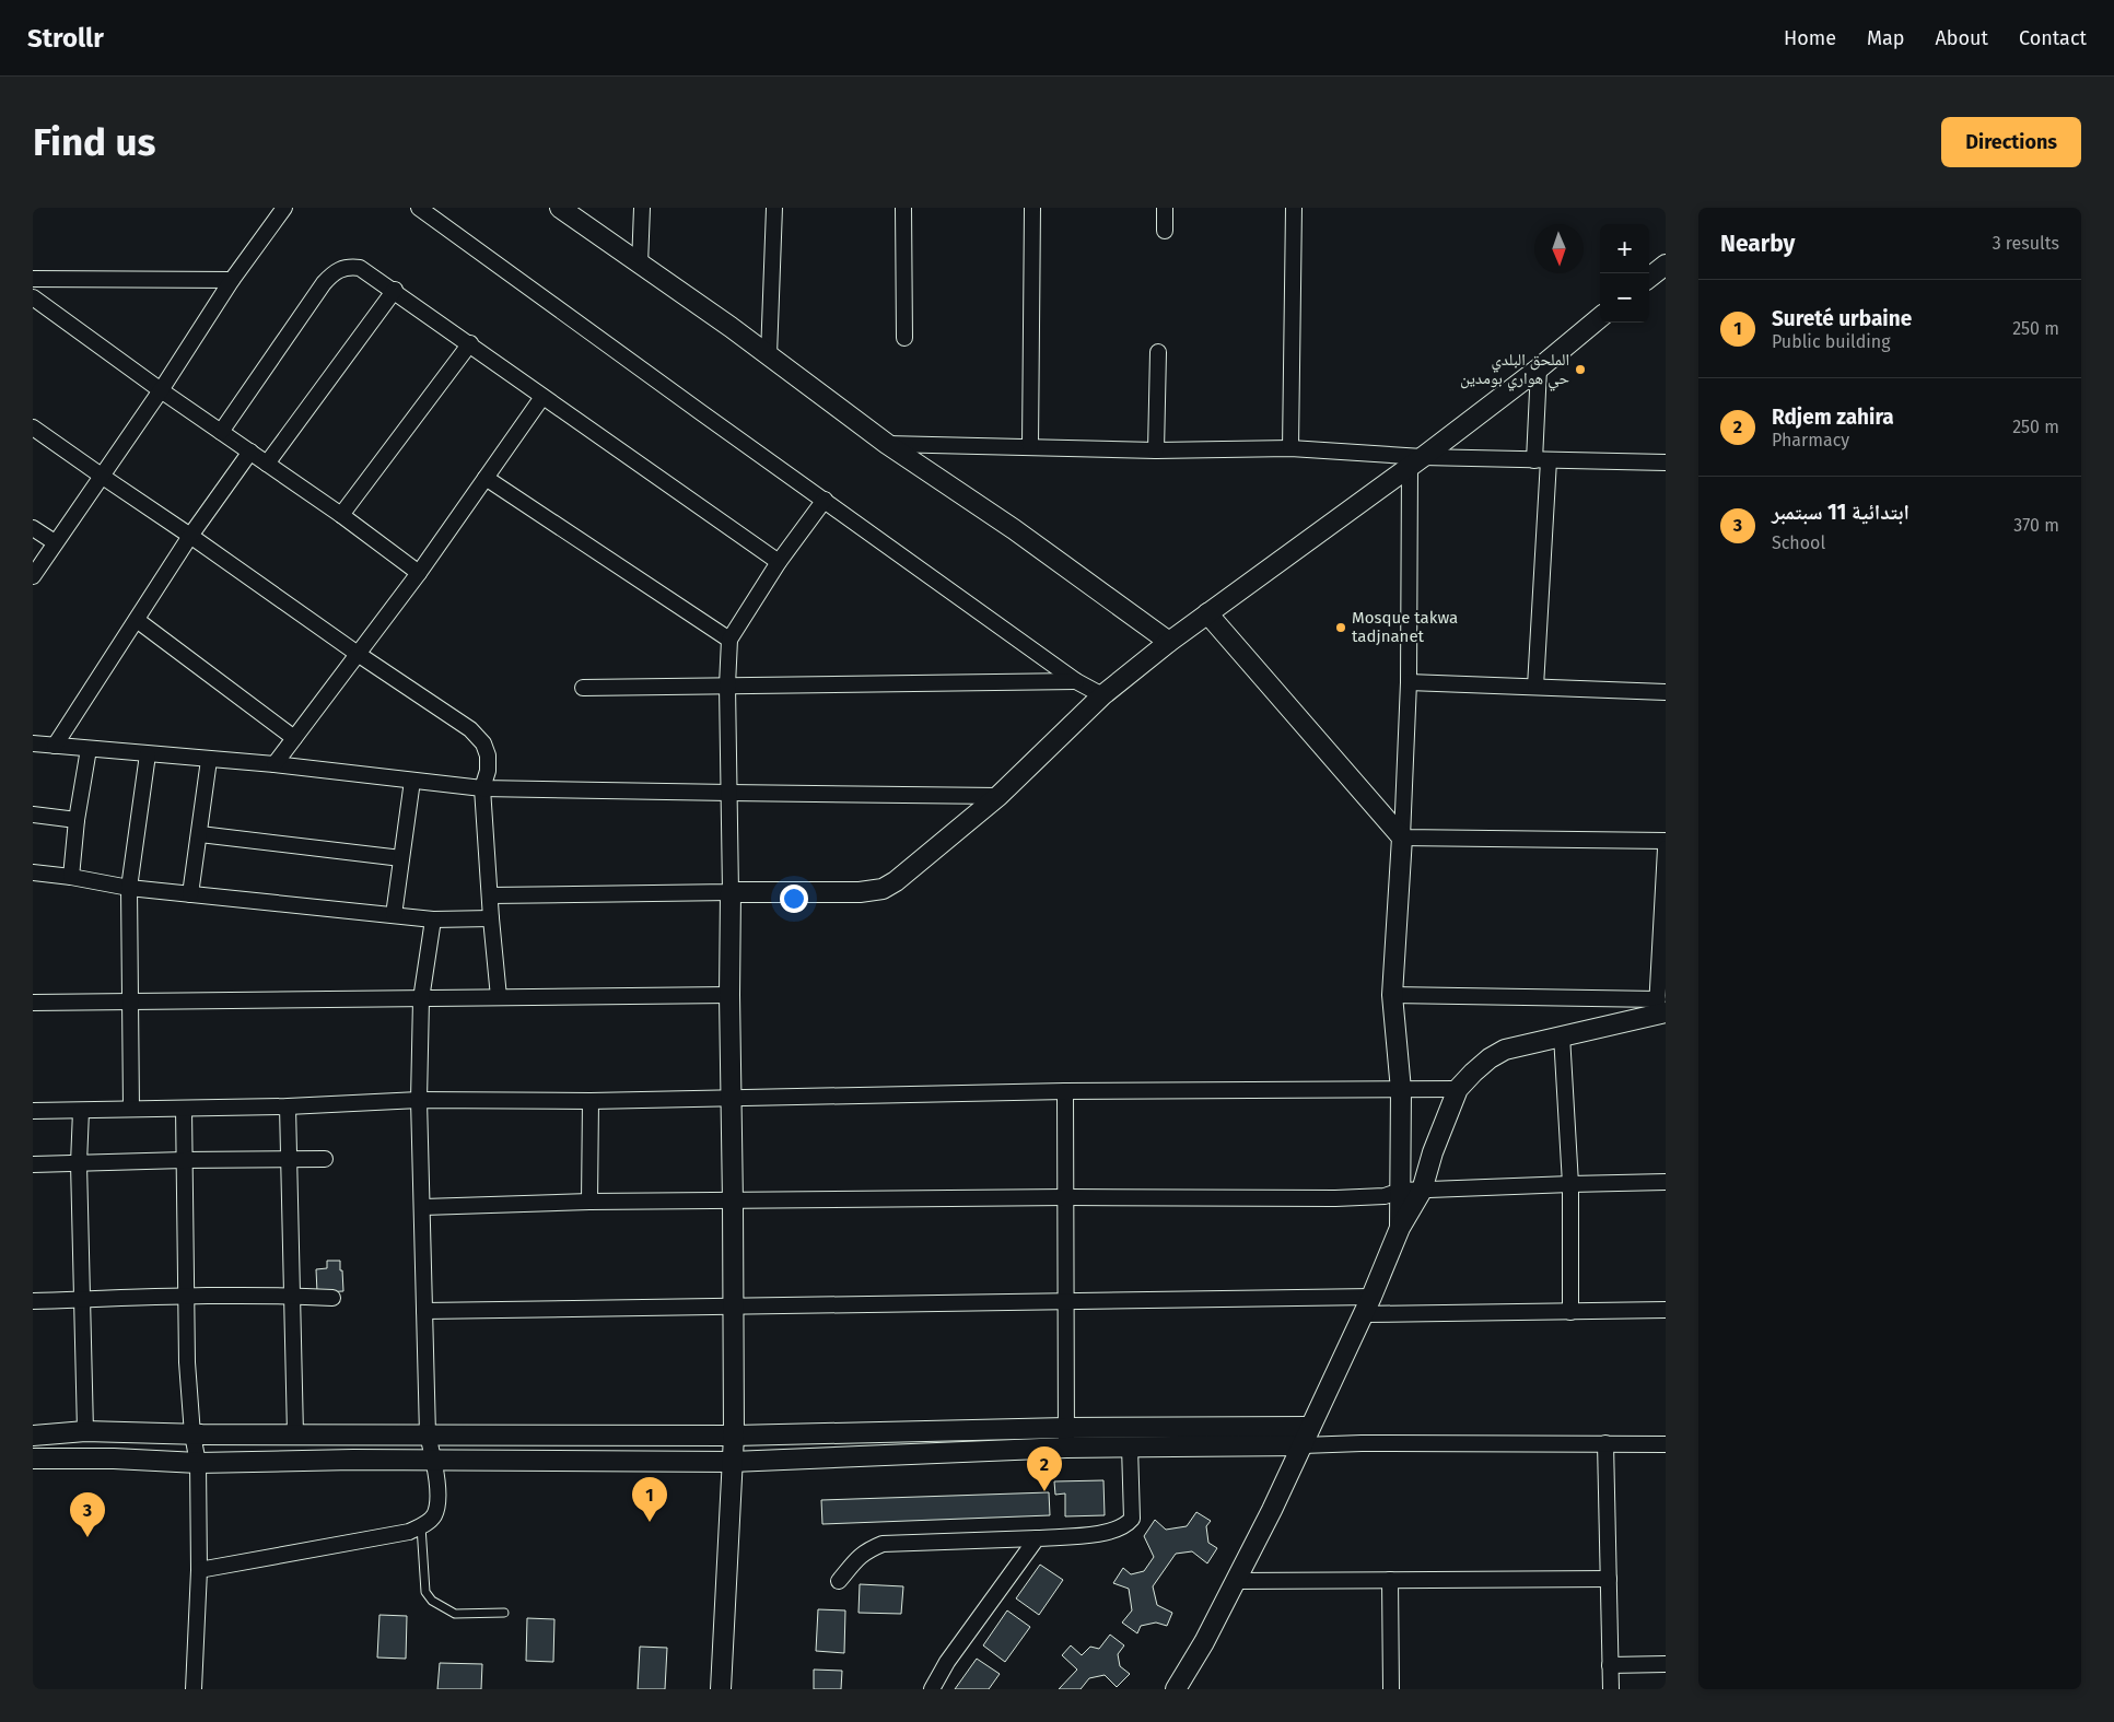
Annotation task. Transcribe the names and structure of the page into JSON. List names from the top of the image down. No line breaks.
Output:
{"places":["الملحق البلدي حي هواري بومدين","Mosque takwa tadjnanet"],"north":"bottom","page":{"header":"Strollr","nav":["Home","Map","About","Contact"],"buttons":"Directions","title":"Find us","heading":["Nearby","3 results"],"map_buttons":["+","−"],"list":[{"mark":"1","name":"Sureté urbaine","note":"Public building","value":"250 m"},{"mark":"2","name":"Rdjem zahira","note":"Pharmacy","value":"250 m"},{"mark":"3","name":"ابتدائية 11 سبتمبر","note":"School","value":"370 m"}],"pins":["2","1","3"]}}
